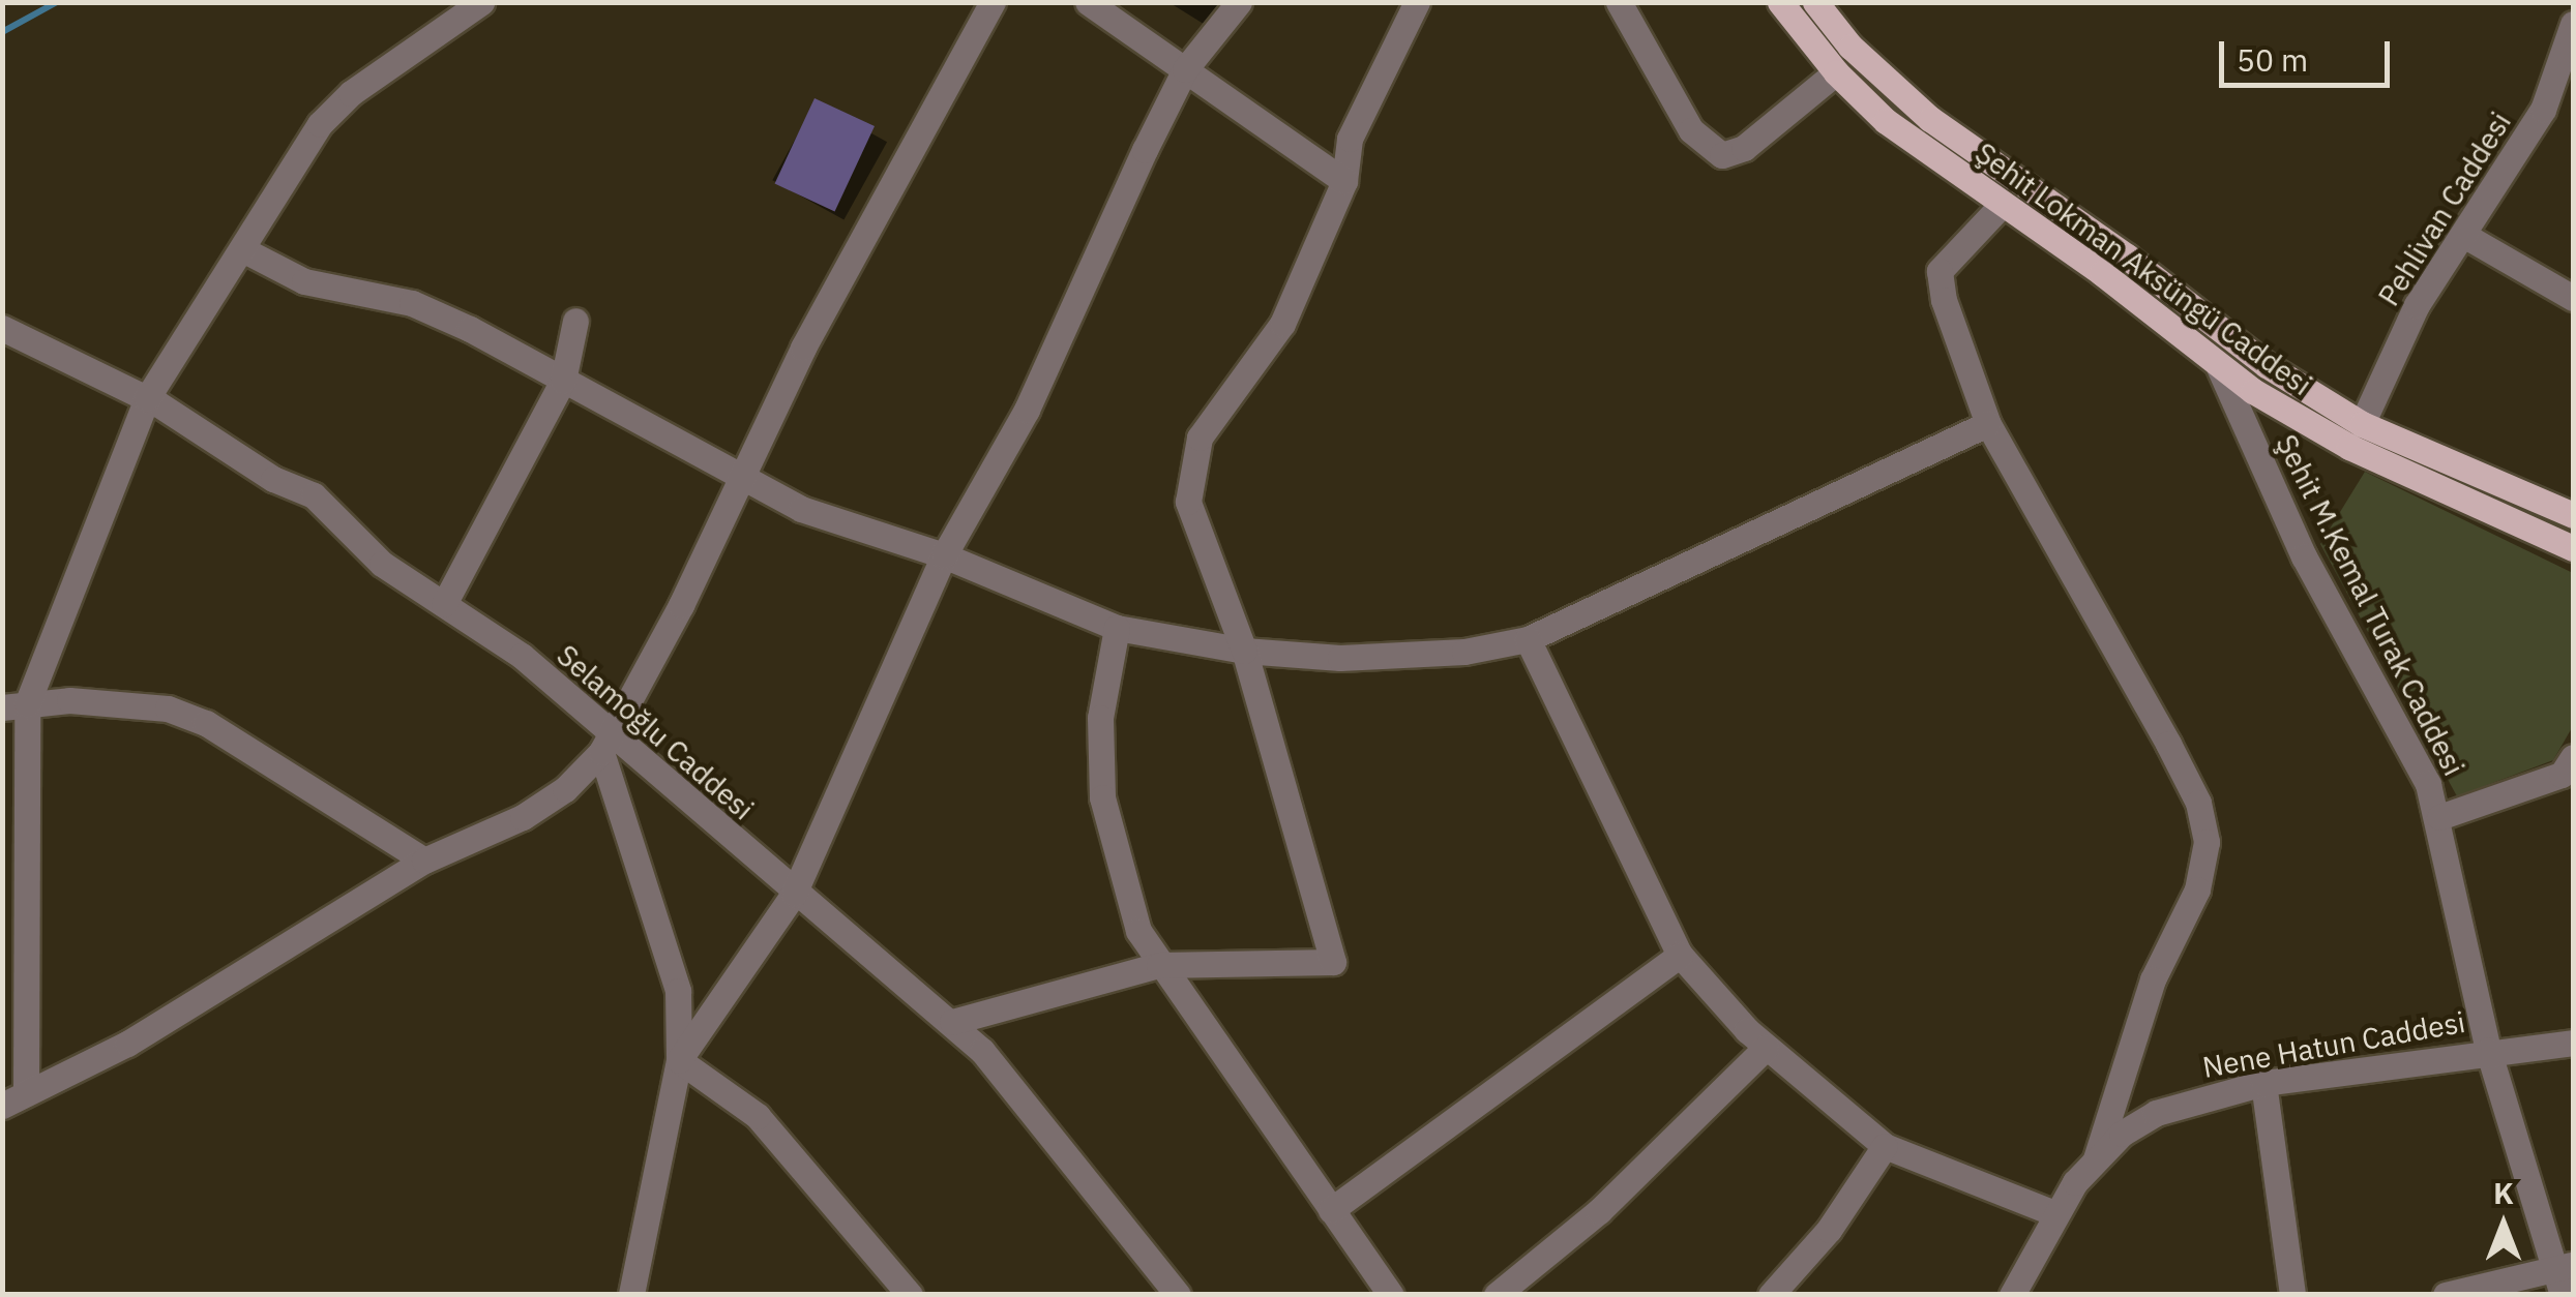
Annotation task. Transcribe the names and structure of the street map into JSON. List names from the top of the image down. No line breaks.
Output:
{"streets":{"main road":["Şehit Lokman Aksüngü Caddesi"],"street":["Pehlivan Caddesi","Şehit M.Kemal Turak Caddesi","Selamoğlu Caddesi","Nene Hatun Caddesi"]},"crossings":[["Pehlivan Caddesi","Şehit Lokman Aksüngü Caddesi"],["Şehit Lokman Aksüngü Caddesi","Şehit M.Kemal Turak Caddesi"],["Şehit M.Kemal Turak Caddesi","Nene Hatun Caddesi"]],"scale_bar":"50 m","north":"top"}
